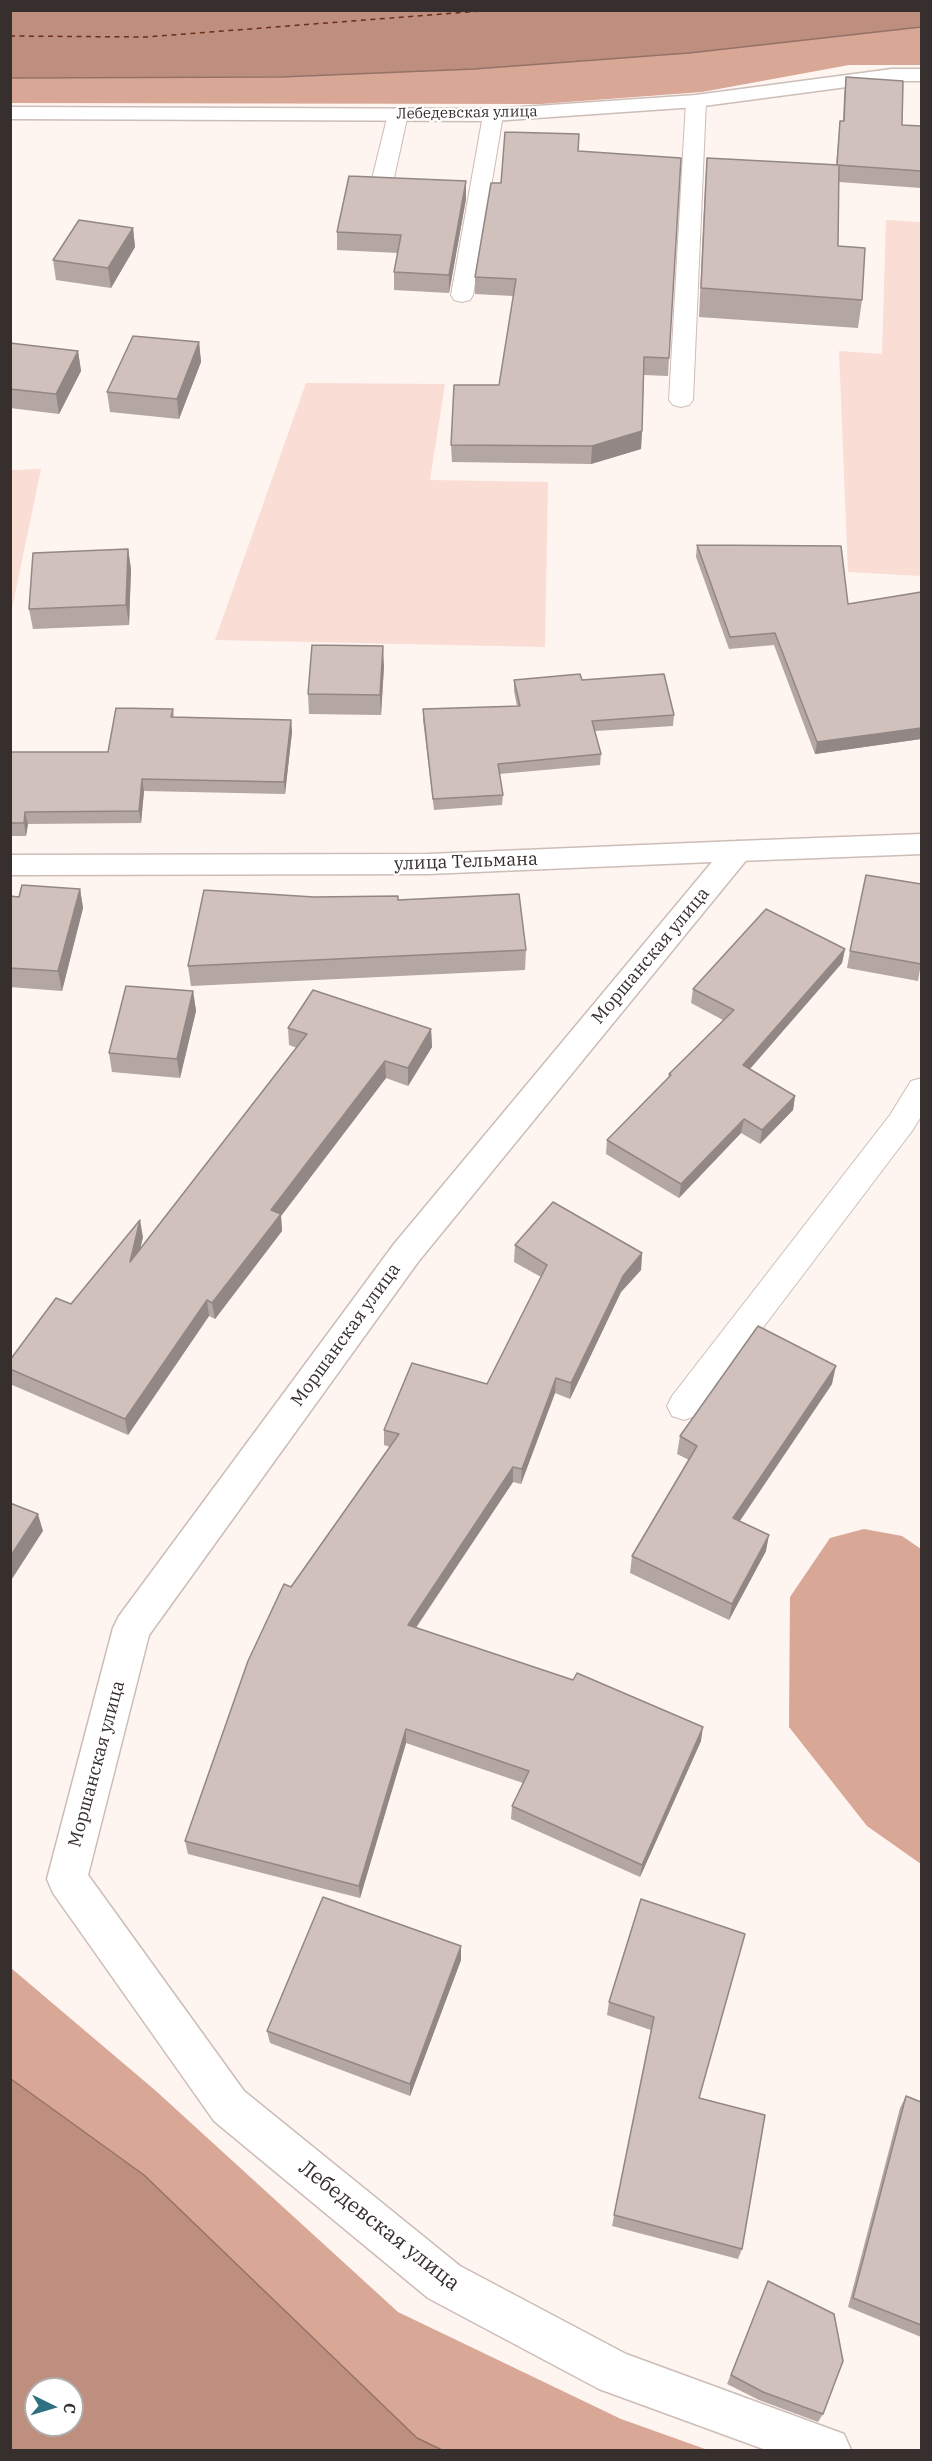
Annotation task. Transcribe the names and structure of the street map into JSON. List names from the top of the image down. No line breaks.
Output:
{"streets":{"street":["Лебедевская улица","улица Тельмана","Моршанская улица"]},"crossings":[["Лебедевская улица","Моршанская улица"],["улица Тельмана","Моршанская улица"]],"north":"right"}
